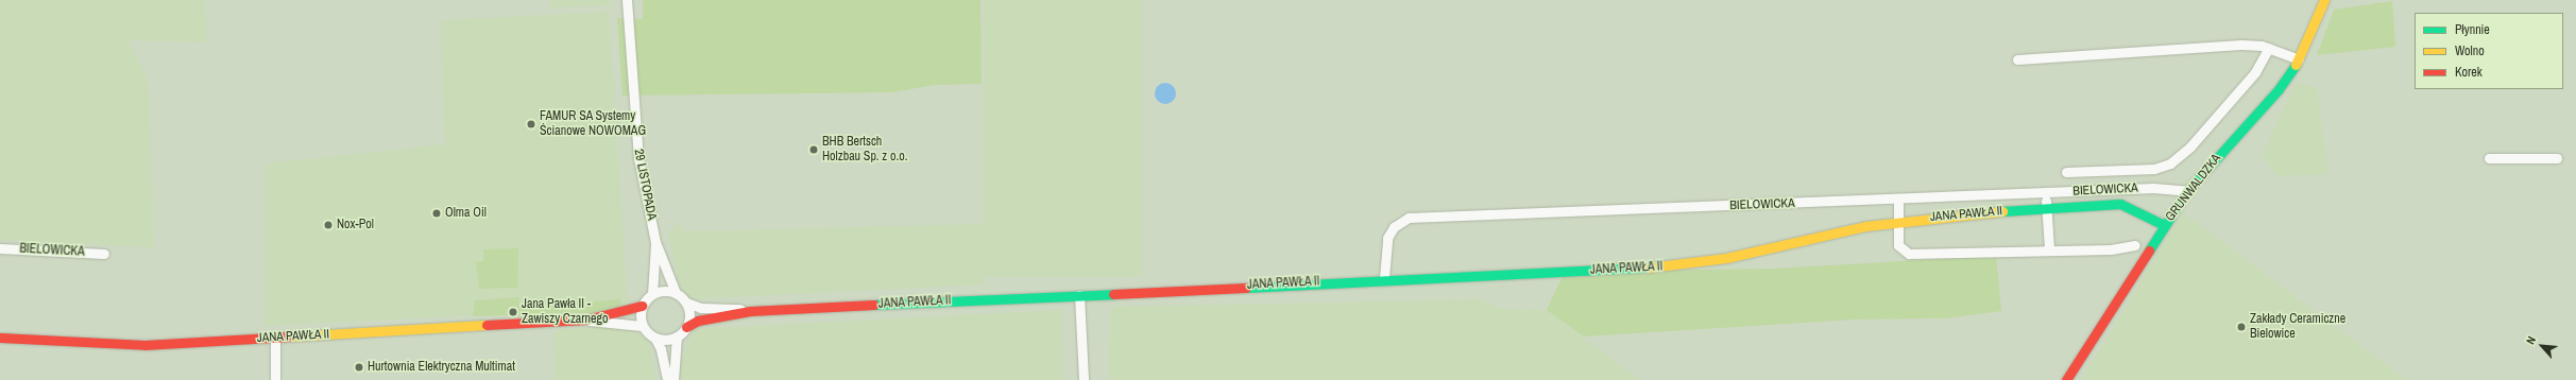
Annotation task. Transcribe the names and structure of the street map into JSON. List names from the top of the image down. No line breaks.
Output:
{"streets":{"street":["29 LISTOPADA","GRUNWALDZKA","BIELOWICKA","JANA PAWŁA II"]},"crossings":[["29 LISTOPADA","JANA PAWŁA II"],["GRUNWALDZKA","BIELOWICKA"],["GRUNWALDZKA","JANA PAWŁA II"],["BIELOWICKA","JANA PAWŁA II"]],"places":["FAMUR SA Systemy Ścianowe NOWOMAG","BHB Bertsch Holzbau Sp. z o.o.","Olma Oil","Nox-Pol","Jana Pawła II - Zawiszy Czarnego","Zakłady Ceramiczne Bielowice","Hurtownia Elektryczna Multimat"],"legend":["Płynnie","Wolno","Korek"],"north":"top left"}
